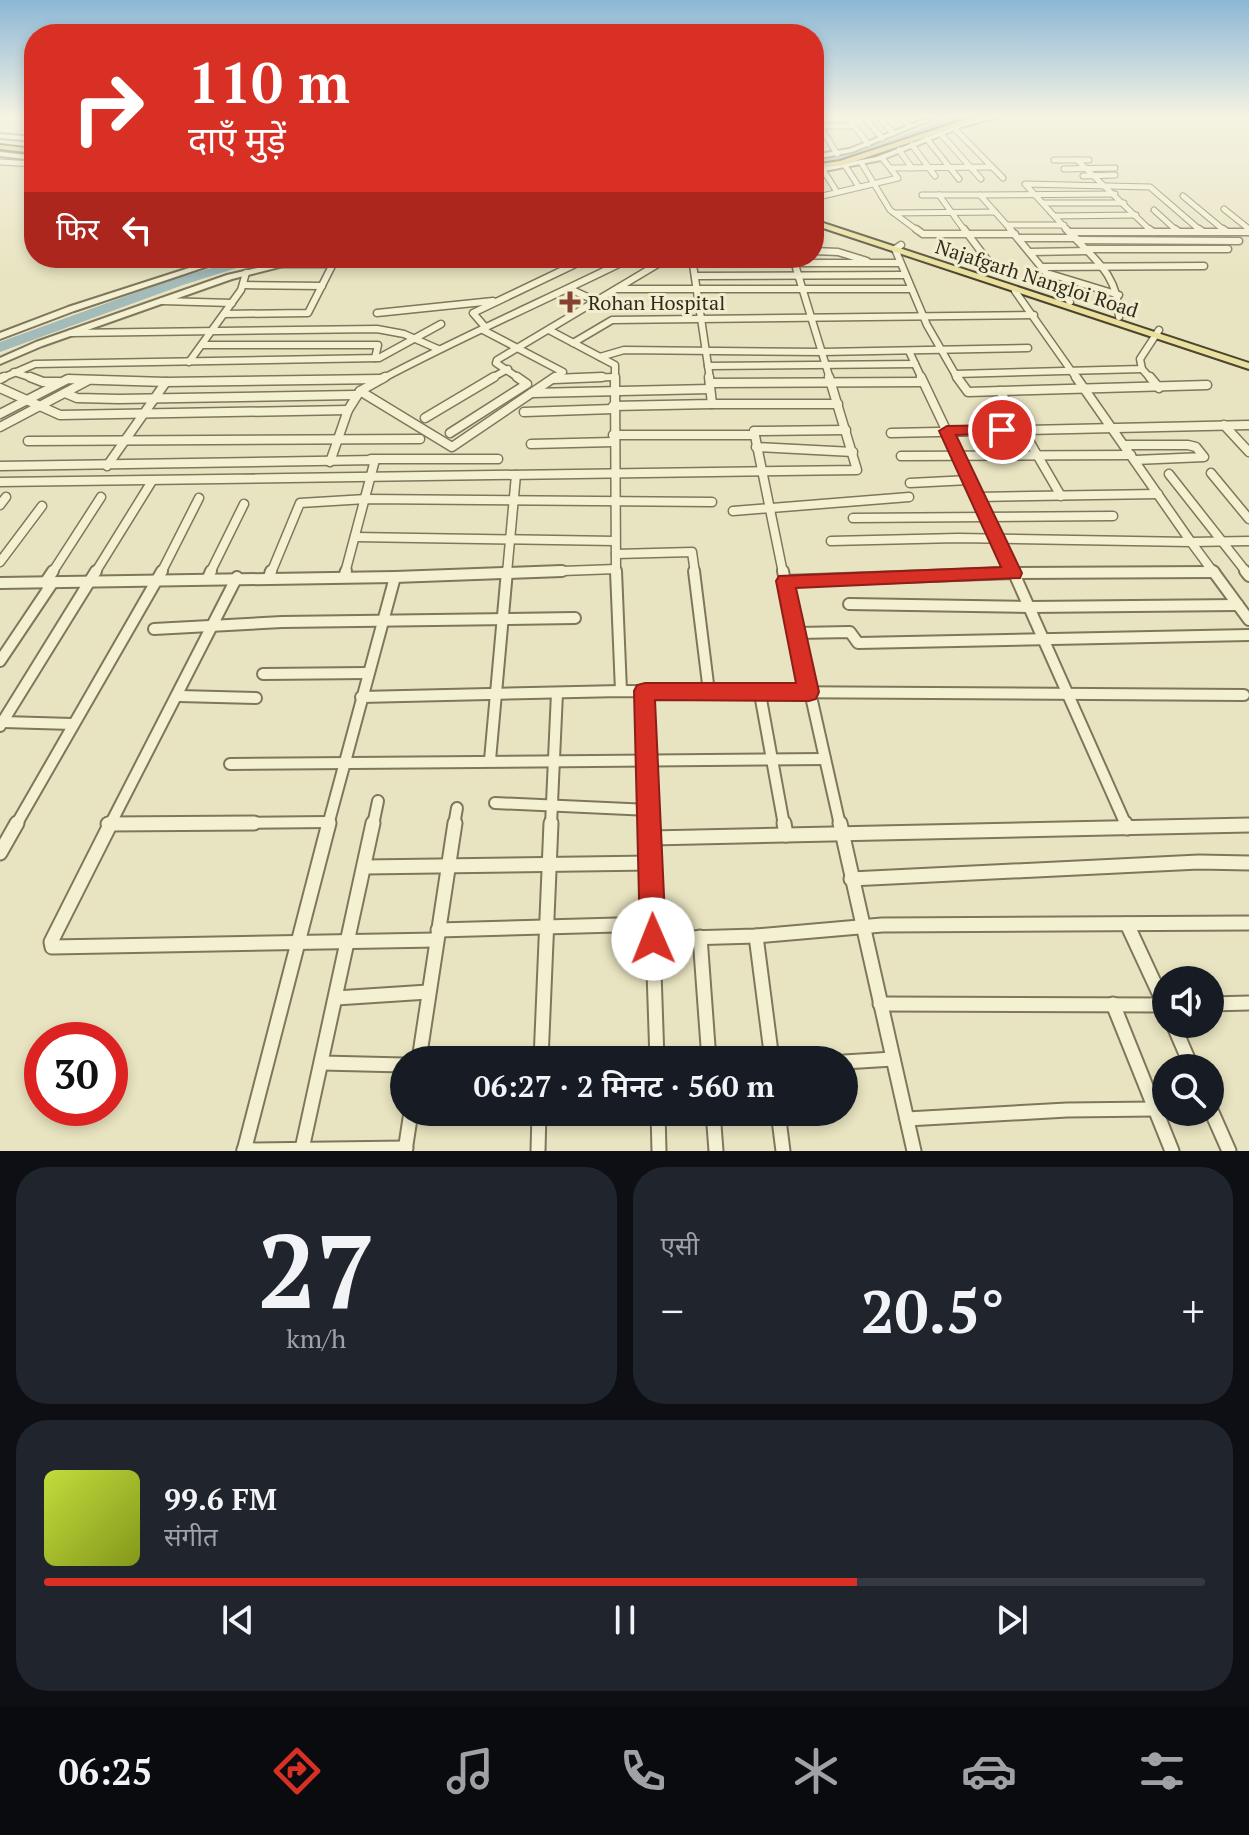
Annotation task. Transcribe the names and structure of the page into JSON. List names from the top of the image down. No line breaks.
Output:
{"streets":{"main road":["Najafgarh Nangloi Road"]},"places":{"health":["Rohan Hospital"]},"page":{"turn":["110 m","दाएँ मुड़ें"],"then":"फिर","limit":"30","trip":"06:27 · 2 मिनट · 560 m","tile":[["27","km/h"],"एसी"],"heat":["−","20.5°","+"],"song":["99.6 FM","संगीत"],"tabs":"06:25"}}
